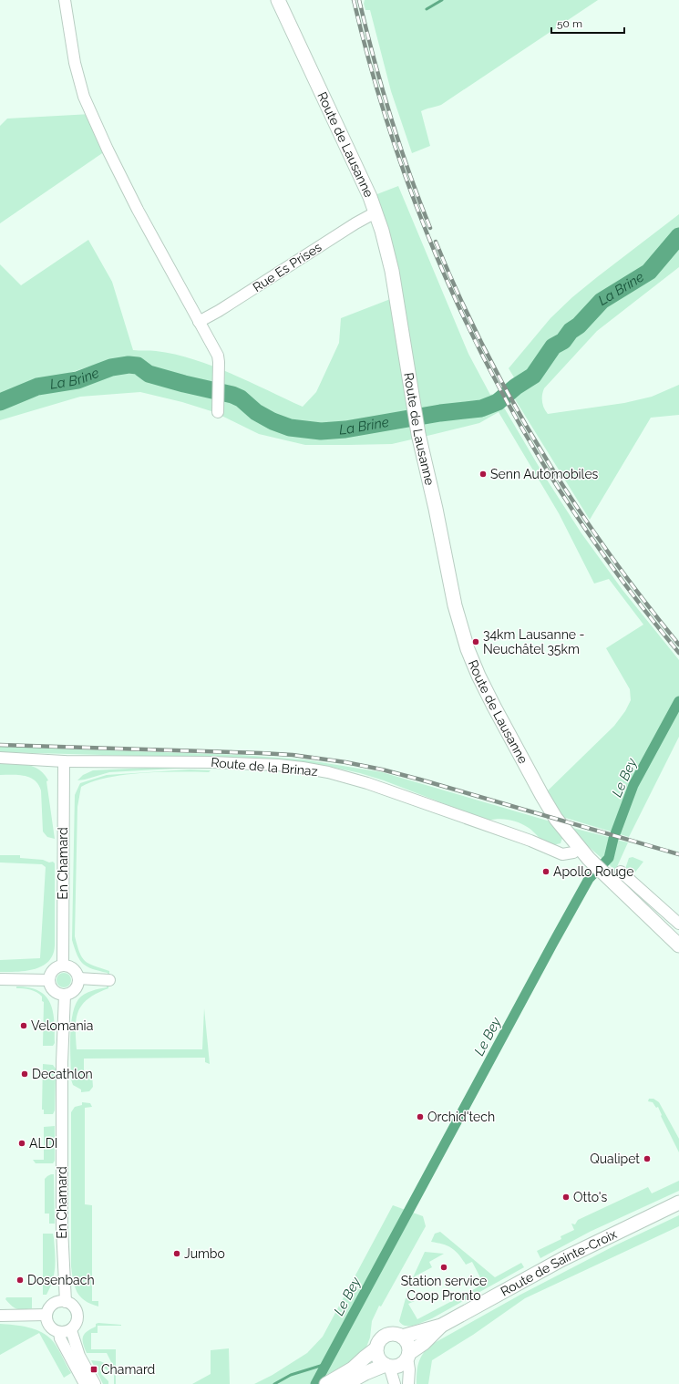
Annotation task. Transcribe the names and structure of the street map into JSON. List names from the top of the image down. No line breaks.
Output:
{"streets":{"main road":["Route de Lausanne","Route de Sainte-Croix"],"street":["Rue Es Prises","Route de la Brinaz","En Chamard"]},"crossings":[["Route de Lausanne","Rue Es Prises"],["Route de Lausanne","Route de la Brinaz"],["Route de la Brinaz","En Chamard"]],"water":["La Brine","Le Bey"],"places":{"other":["Senn Automobiles","34km Lausanne - Neuchâtel 35km","Apollo Rouge","Velomania","Decathlon","Orchid'tech","ALDI","Qualipet","Otto's","Jumbo","Station service Coop Pronto","Dosenbach"],"transit":["Chamard"]},"scale_bar":"50 m"}
